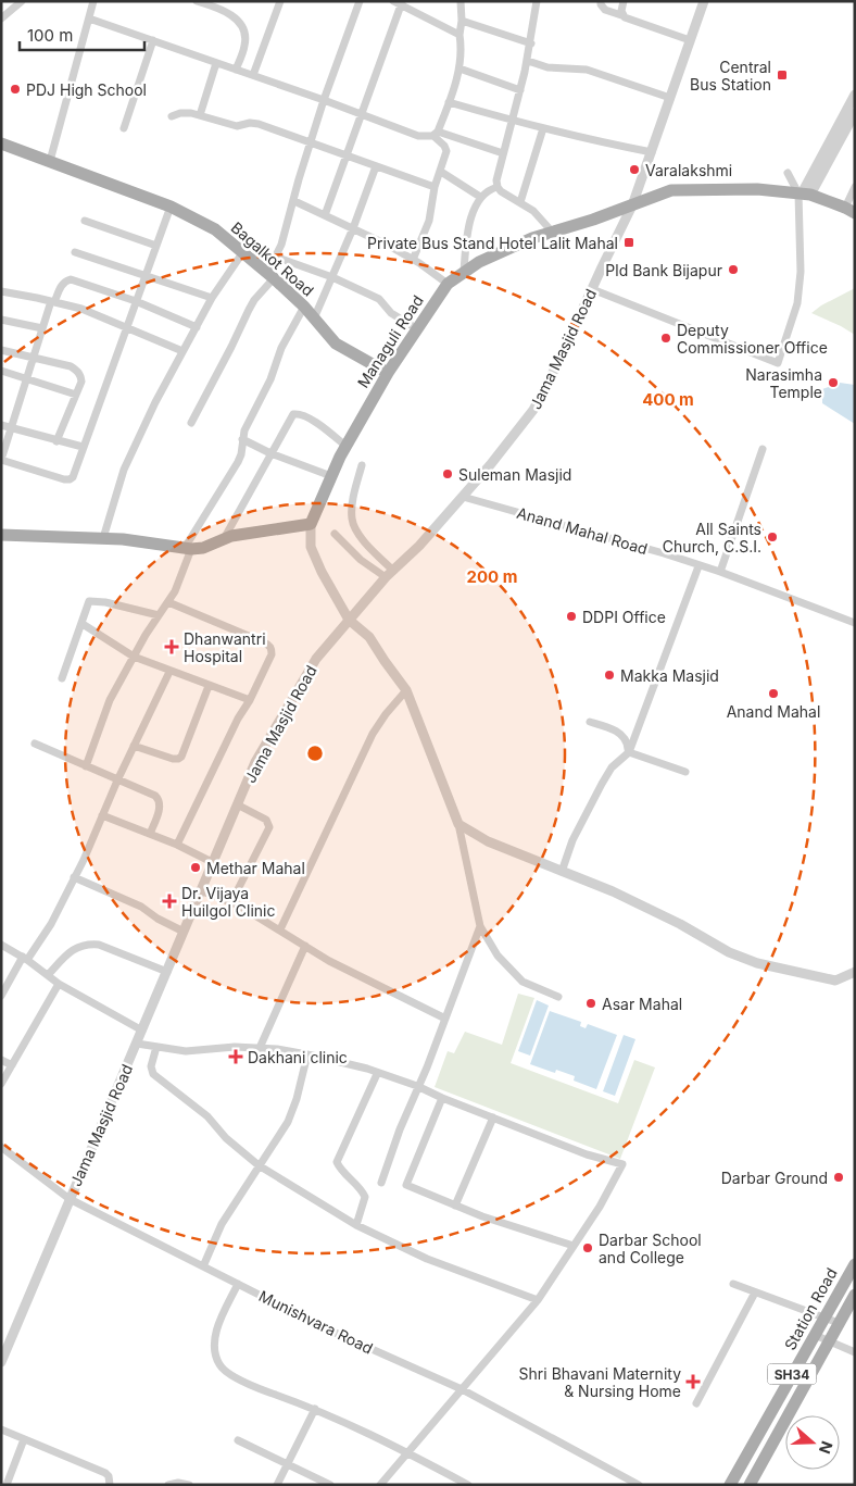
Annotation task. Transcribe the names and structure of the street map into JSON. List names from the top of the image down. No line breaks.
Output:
{"streets":{"main road":["Bagalkot Road","Managuli Road","Station Road","SH34"],"street":["Jama Masjid Road","Anand Mahal Road","Munishvara Road"]},"crossings":[["Bagalkot Road","Managuli Road"],["Managuli Road","Jama Masjid Road"],["Jama Masjid Road","Anand Mahal Road"],["Jama Masjid Road","Munishvara Road"]],"places":{"transit":["Central Bus Station","Private Bus Stand Hotel Lalit Mahal"],"other":["PDJ High School","Varalakshmi","Pld Bank Bijapur","Deputy Commissioner Office","Narasimha Temple","Suleman Masjid","All Saints Church, C.S.I.","DDPI Office","Makka Masjid","Anand Mahal","Methar Mahal","Asar Mahal","Darbar Ground","Darbar School and College"],"health":["Dhanwantri Hospital","Dr. Vijaya Huilgol Clinic","Dakhani clinic","Shri Bhavani Maternity & Nursing Home"]},"scale_bar":"100 m","north":"right","rings":["400 m","200 m"]}
